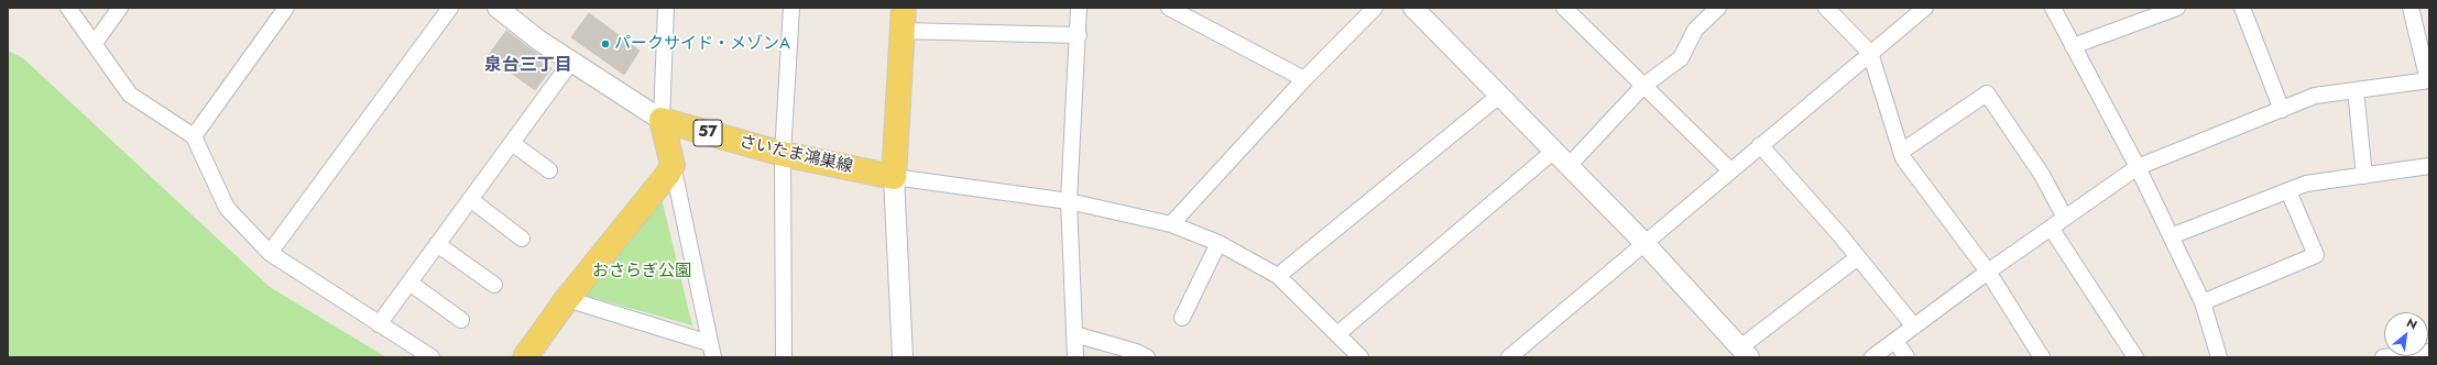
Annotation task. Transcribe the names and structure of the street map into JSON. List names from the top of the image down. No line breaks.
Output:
{"streets":{"main road":["57","さいたま鴻巣線"]},"districts":["泉台三丁目"],"parks":["おさらぎ公園"],"places":["パークサイド・メゾンA"],"north":"top right"}
